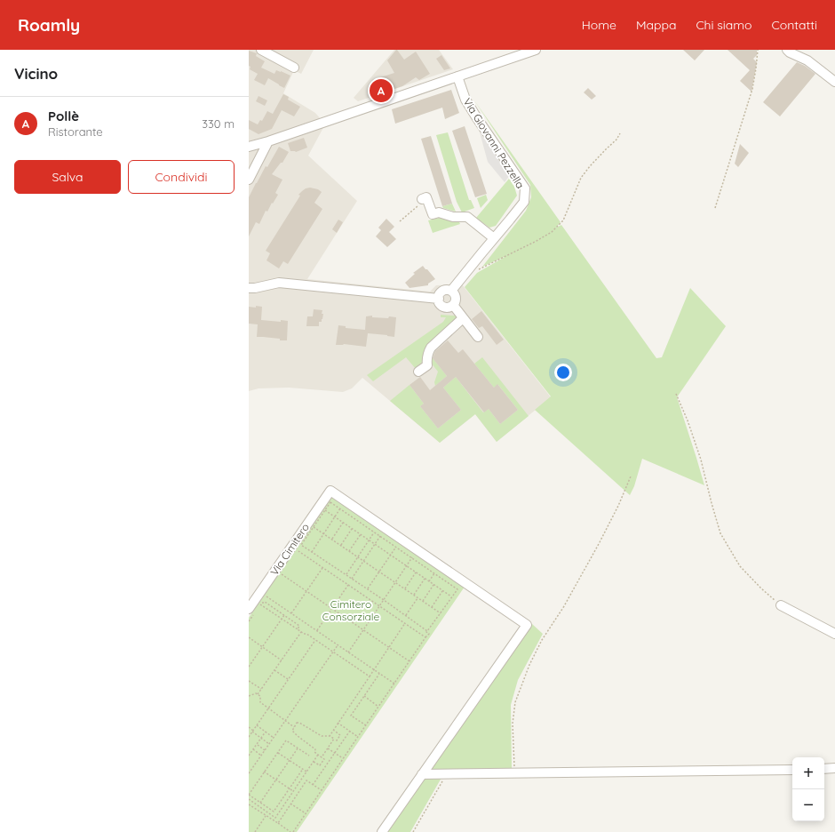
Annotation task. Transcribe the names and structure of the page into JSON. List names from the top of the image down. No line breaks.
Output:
{"streets":{"street":["Via Giovanni Pezzella","Via Cimitero"]},"parks":["Cimitero Consorziale"],"page":{"header":"Roamly","nav":["Home","Mappa","Chi siamo","Contatti"],"heading":"Vicino","pins":"A","list":[{"mark":"A","name":"Pollè","note":"Ristorante","value":"330 m"}],"buttons":["Salva","Condividi"],"map_buttons":["+","−"]}}
